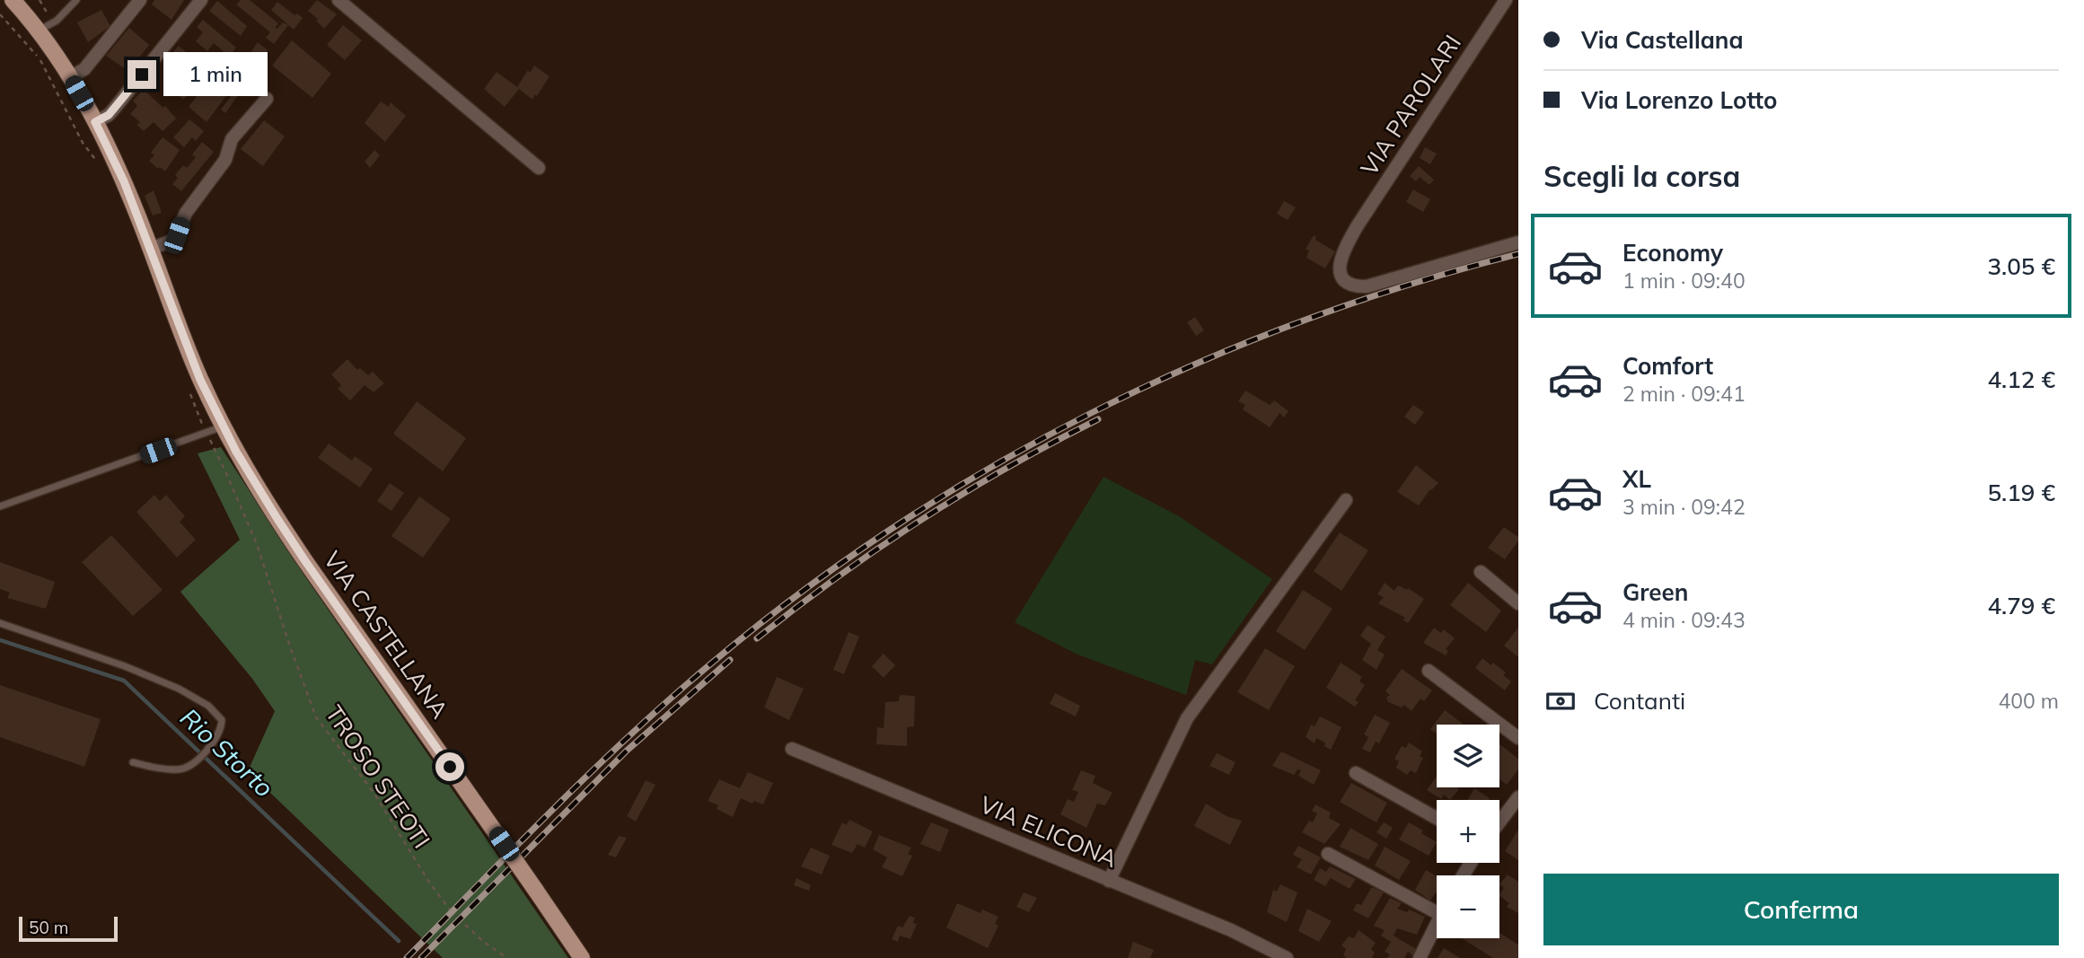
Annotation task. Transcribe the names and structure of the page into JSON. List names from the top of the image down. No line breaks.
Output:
{"streets":{"main road":["VIA CASTELLANA"],"street":["VIA PAROLARI","VIA ELICONA"],"path":["TROSO STEOTI"]},"water":["Rio Storto"],"scale_bar":"50 m","page":{"banner":["Via Castellana","Via Lorenzo Lotto"],"bubble":"1 min","heading":"Scegli la corsa","list":[{"name":"Economy","note":"1 min · 09:40","value":"3.05 €"},{"name":"Comfort","note":"2 min · 09:41","value":"4.12 €"},{"name":"XL","note":"3 min · 09:42","value":"5.19 €"},{"name":"Green","note":"4 min · 09:43","value":"4.79 €"}],"pay":["Contanti","400 m"],"map_buttons":["+","−"],"buttons":"Conferma","scale":"50 m"}}
